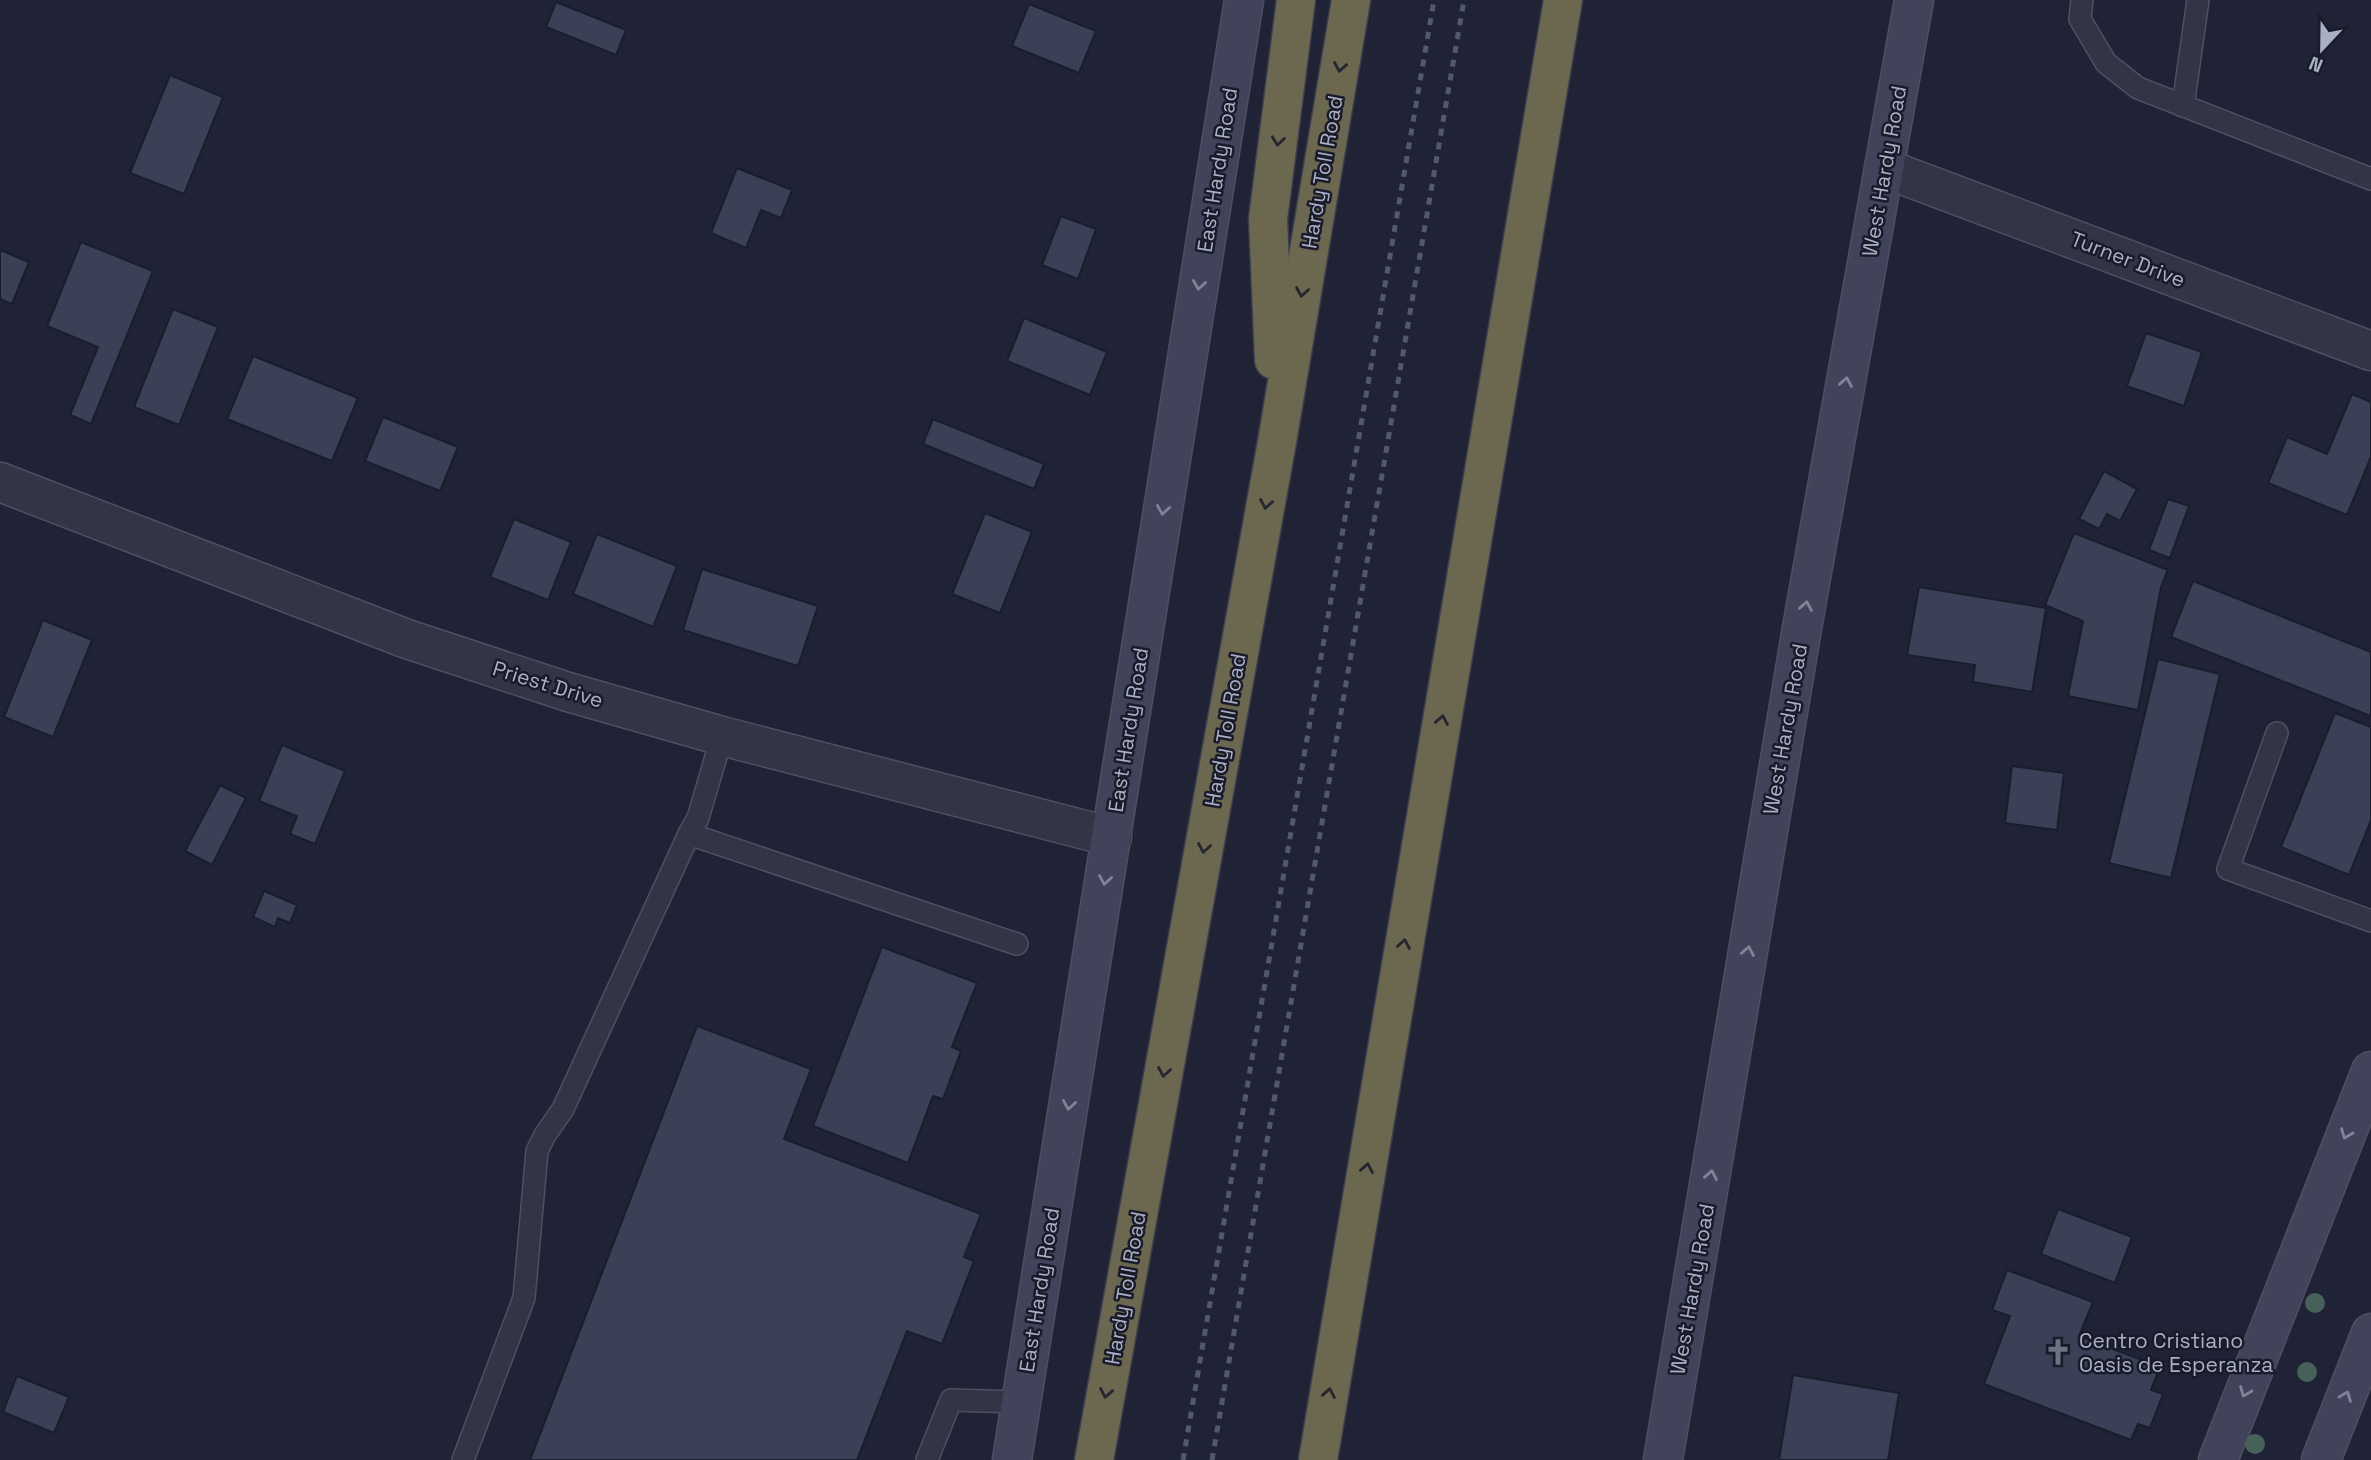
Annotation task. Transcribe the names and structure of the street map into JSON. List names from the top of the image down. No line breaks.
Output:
{"streets":{"highway":["Hardy Toll Road"],"main road":["East Hardy Road","West Hardy Road"],"street":["Turner Drive","Priest Drive"]},"crossings":[["East Hardy Road","Priest Drive"],["West Hardy Road","Turner Drive"]],"one_way":["East Hardy Road","West Hardy Road"],"places":{"church":["Centro Cristiano Oasis de Esperanza"]},"north":"bottom"}
